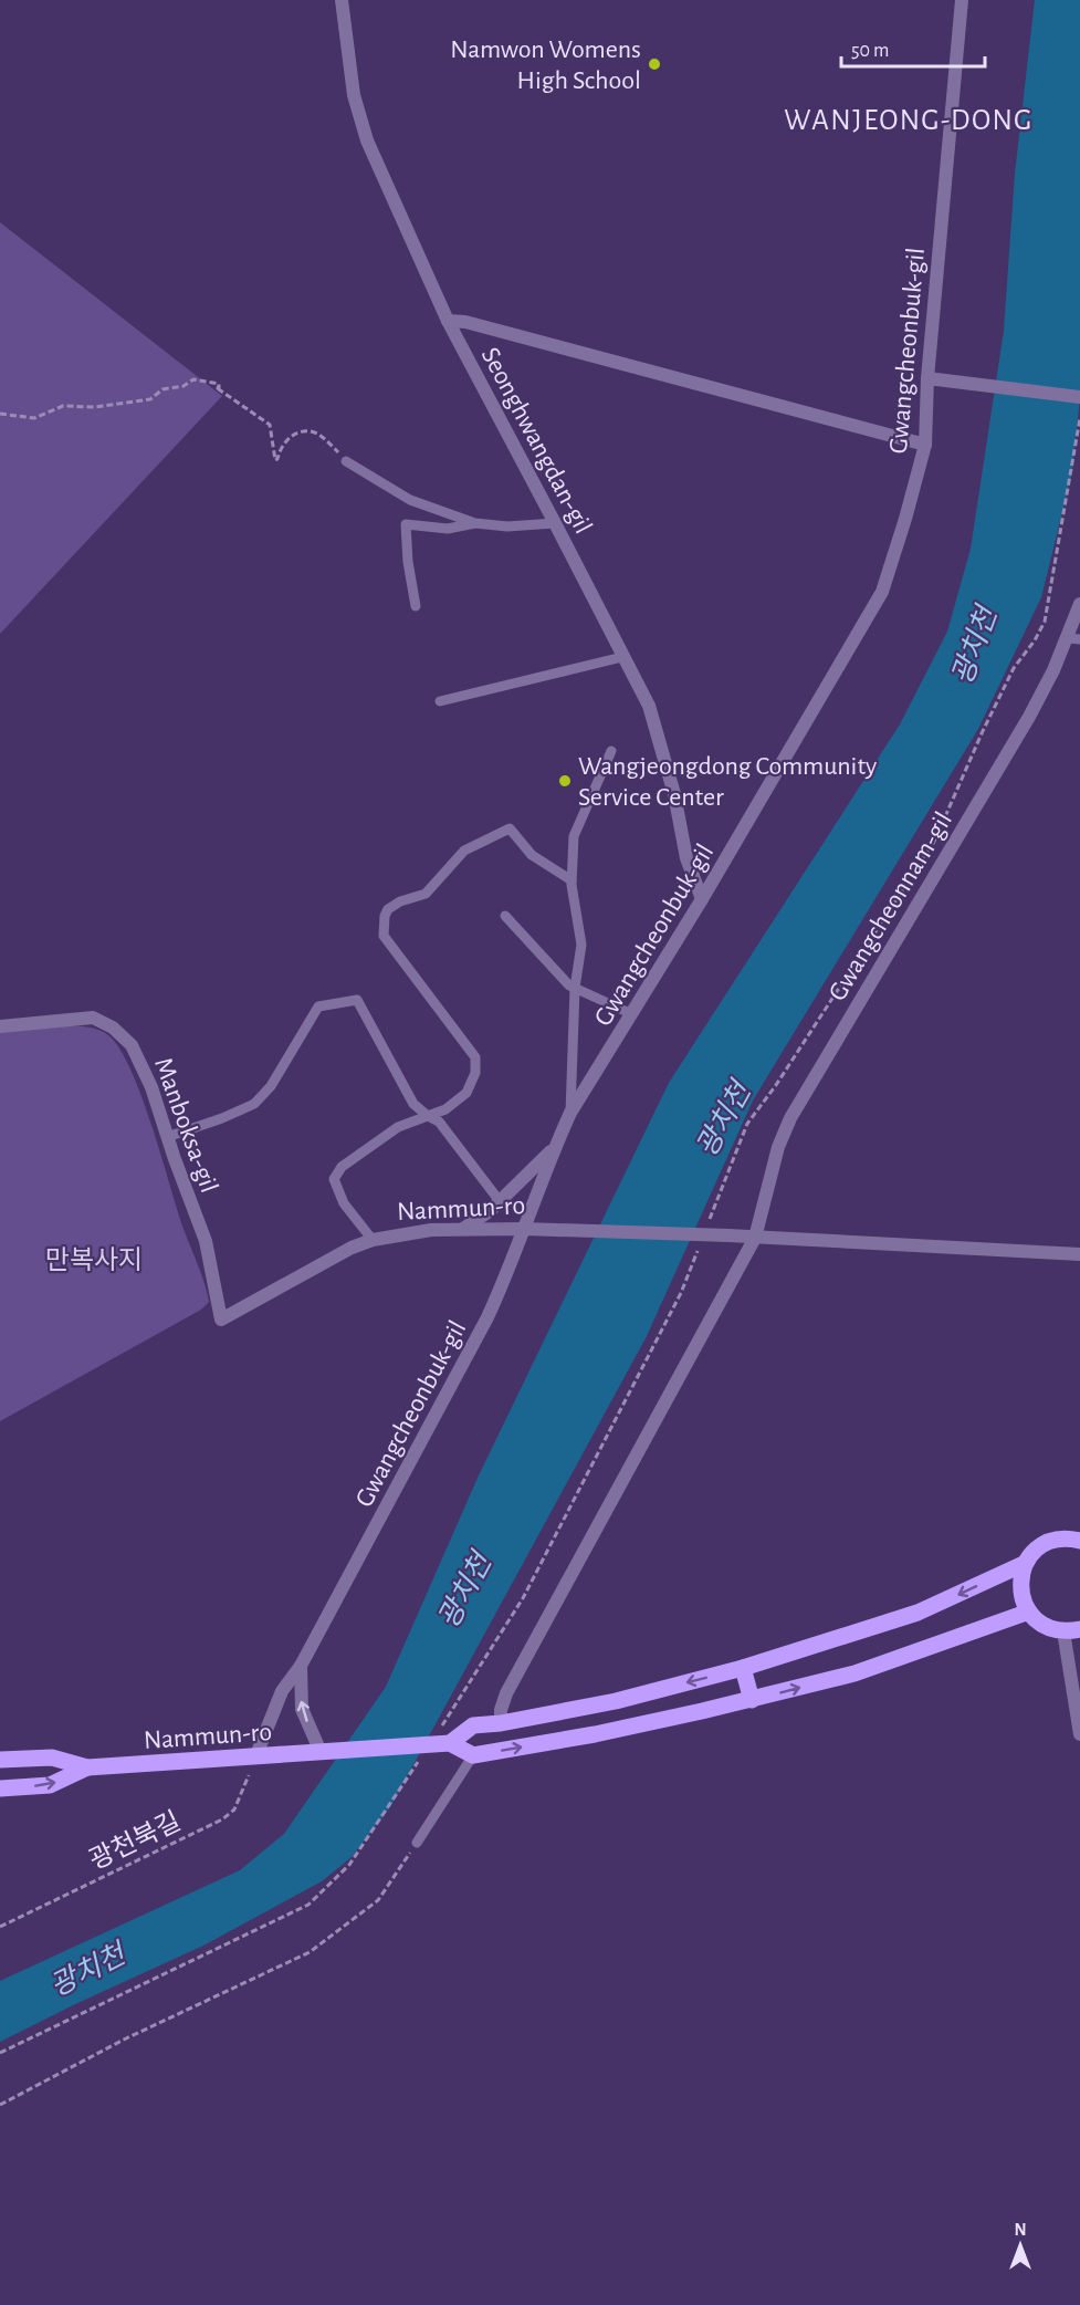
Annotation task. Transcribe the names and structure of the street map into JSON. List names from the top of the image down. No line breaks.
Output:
{"streets":{"main road":["Nammun-ro"],"street":["Gwangcheonbuk-gil","Seonghwangdan-gil","Gwangcheonnam-gil","Manboksa-gil"],"path":["광천북길"]},"crossings":[["Gwangcheonbuk-gil","Seonghwangdan-gil"],["Gwangcheonbuk-gil","Nammun-ro"],["Gwangcheonbuk-gil","광천북길"],["Gwangcheonnam-gil","Nammun-ro"],["Manboksa-gil","Nammun-ro"],["Nammun-ro","광천북길"]],"districts":["WANJEONG-DONG"],"water":["광치천"],"parks":["만복사지"],"places":["Namwon Womens High School","Wangjeongdong Community Service Center"],"scale_bar":"50 m","north":"top"}
